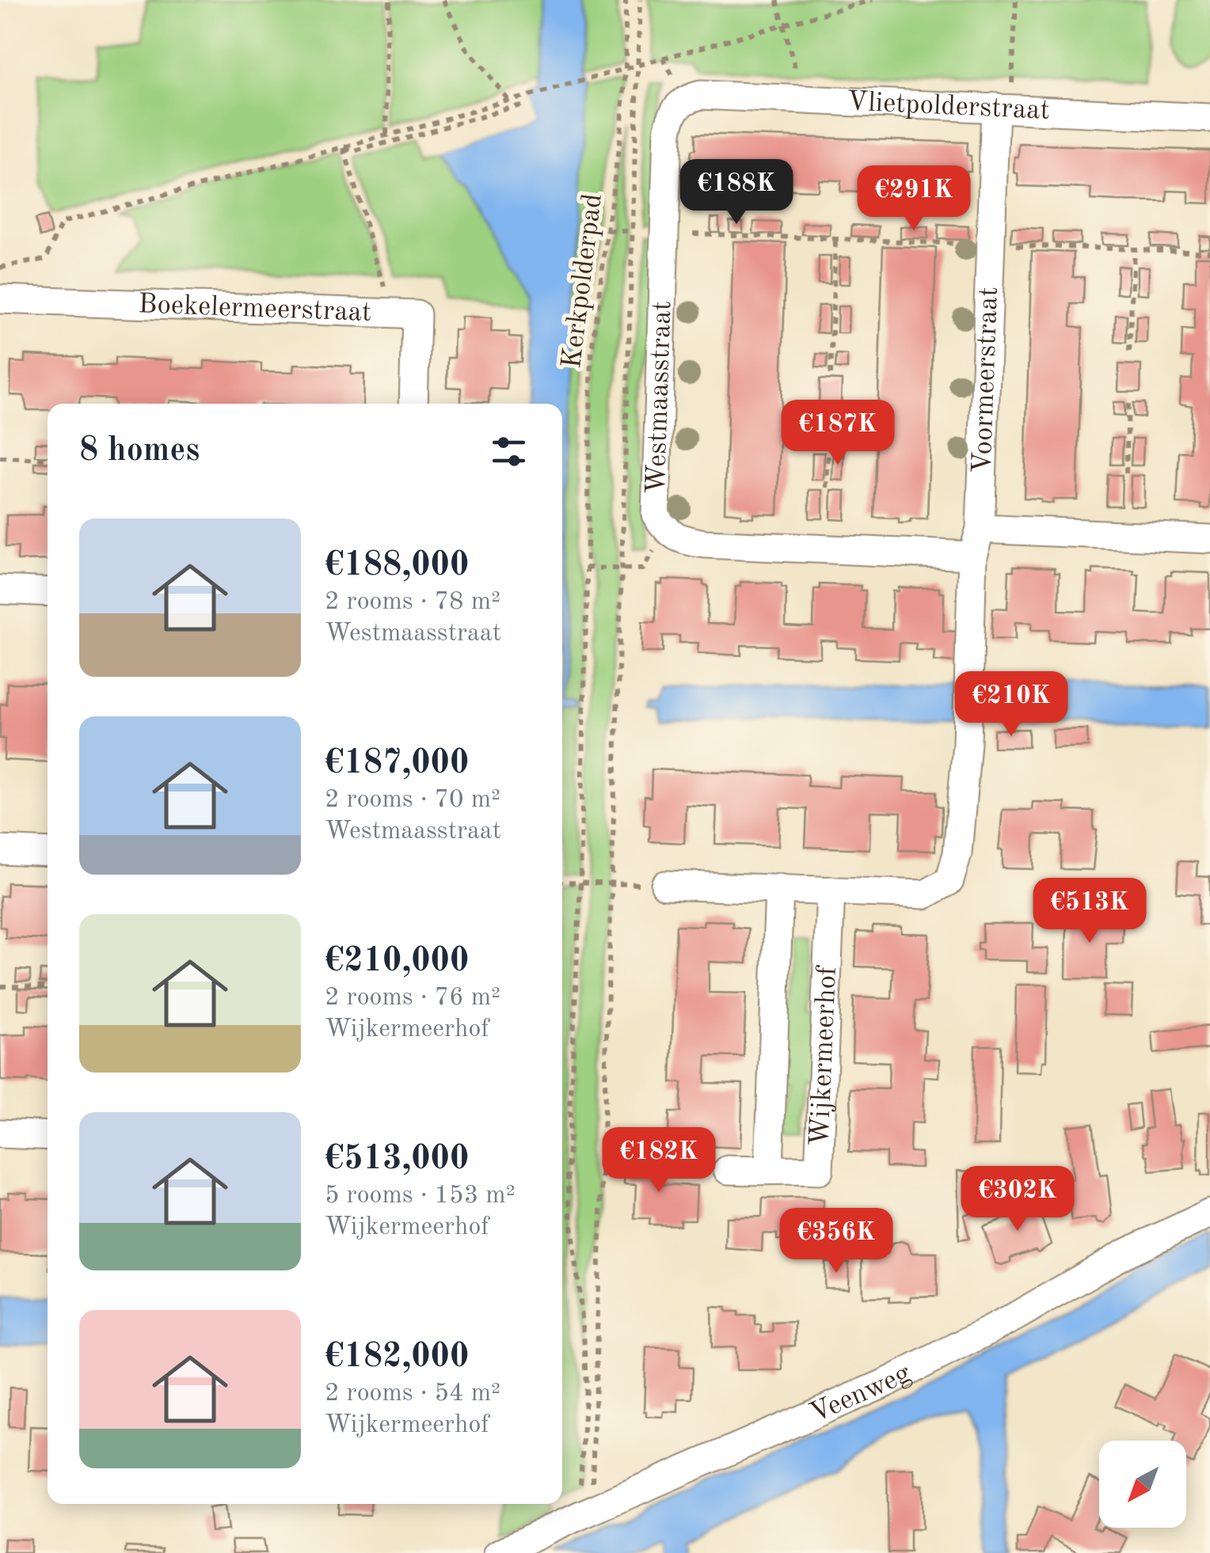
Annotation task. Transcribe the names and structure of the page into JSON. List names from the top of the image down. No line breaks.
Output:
{"streets":{"street":["Vlietpolderstraat","Boekelermeerstraat","Voormeerstraat","Westmaasstraat","Wijkermeerhof","Veenweg"],"path":["Kerkpolderpad"]},"crossings":[["Vlietpolderstraat","Voormeerstraat"],["Vlietpolderstraat","Westmaasstraat"],["Kerkpolderpad","Veenweg"],["Voormeerstraat","Westmaasstraat"]],"north":"bottom left","page":{"price":["€188K","€291K","€187K","€210K","€513K","€182K","€302K","€356K"],"heading":"8 homes","list":[{"name":"€188,000","note":"2 rooms · 78 m² · Westmaasstraat"},{"name":"€187,000","note":"2 rooms · 70 m² · Westmaasstraat"},{"name":"€210,000","note":"2 rooms · 76 m² · Wijkermeerhof"},{"name":"€513,000","note":"5 rooms · 153 m² · Wijkermeerhof"},{"name":"€182,000","note":"2 rooms · 54 m² · Wijkermeerhof"}]}}
